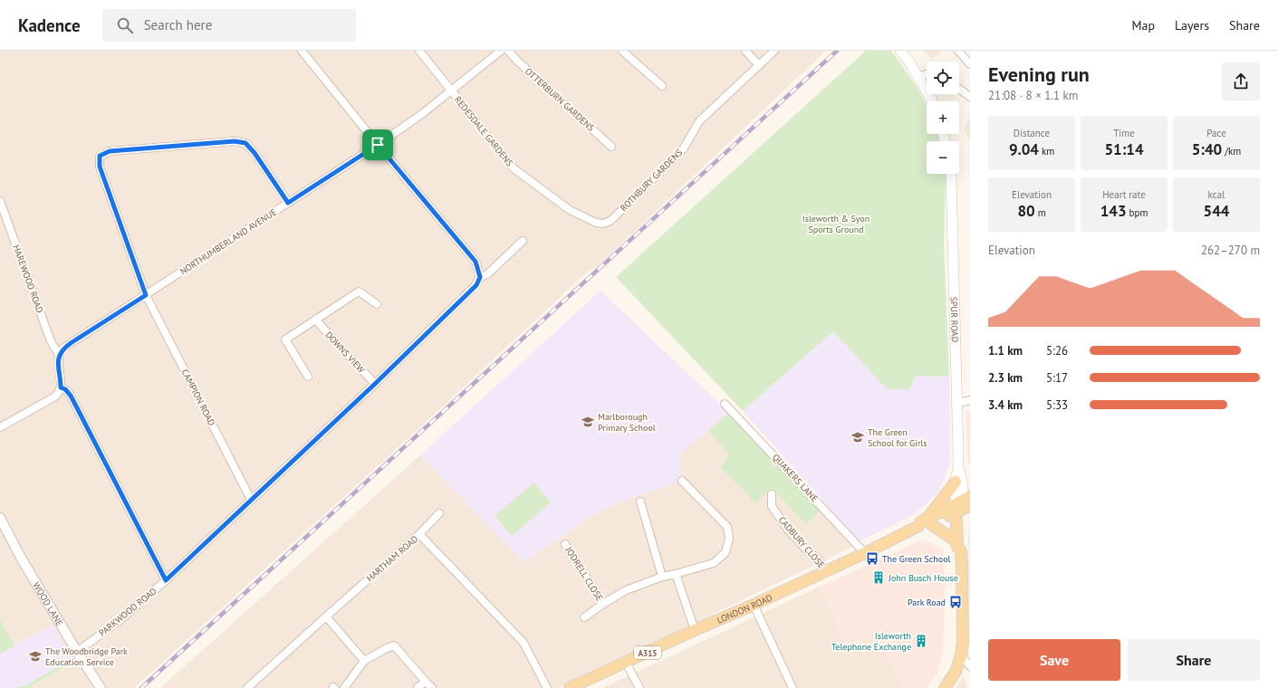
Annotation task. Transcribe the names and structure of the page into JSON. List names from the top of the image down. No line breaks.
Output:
{"streets":{"main road":["SPUR ROAD","LONDON ROAD","A315"],"street":["OTTERBURN GARDENS","REDESDALE GARDENS","ROTHBURY GARDENS","NORTHUMBERLAND AVENUE","HAREWOOD ROAD","DOWNS VIEW","CAMPION ROAD","QUAKERS LANE","CADBURY CLOSE","HARTHAM ROAD","JODRELL CLOSE","WOOD LANE","PARKWOOD ROAD"]},"crossings":[["REDESDALE GARDENS","ROTHBURY GARDENS"],["REDESDALE GARDENS","NORTHUMBERLAND AVENUE"],["NORTHUMBERLAND AVENUE","HAREWOOD ROAD"],["NORTHUMBERLAND AVENUE","CAMPION ROAD"],["SPUR ROAD","LONDON ROAD"],["DOWNS VIEW","PARKWOOD ROAD"],["CAMPION ROAD","PARKWOOD ROAD"],["QUAKERS LANE","LONDON ROAD"],["CADBURY CLOSE","LONDON ROAD"],["WOOD LANE","PARKWOOD ROAD"]],"parks":["Isleworth & Syon Sports Ground"],"places":{"school or university":["Marlborough Primary School","The Green School for Girls","The Woodbridge Park Education Service"],"bus stop":["The Green School","Park Road"],"building":["John Busch House","Isleworth Telephone Exchange"]},"page":{"header":"Kadence","search":"Search here","nav":["Map","Layers","Share"],"heading":["Evening run","21:08 · 8 × 1.1 km"],"map_buttons":["+","−"],"stats":[["Distance","9.04 km"],["Time","51:14"],["Pace","5:40 /km"],["Elevation","80 m"],["Heart rate","143 bpm"],["kcal","544"]],"chart":["Elevation","262–270 m"],"list":[{"name":"1.1 km","note":"5:26"},{"name":"2.3 km","note":"5:17"},{"name":"3.4 km","note":"5:33"}],"buttons":["Save","Share"]}}
